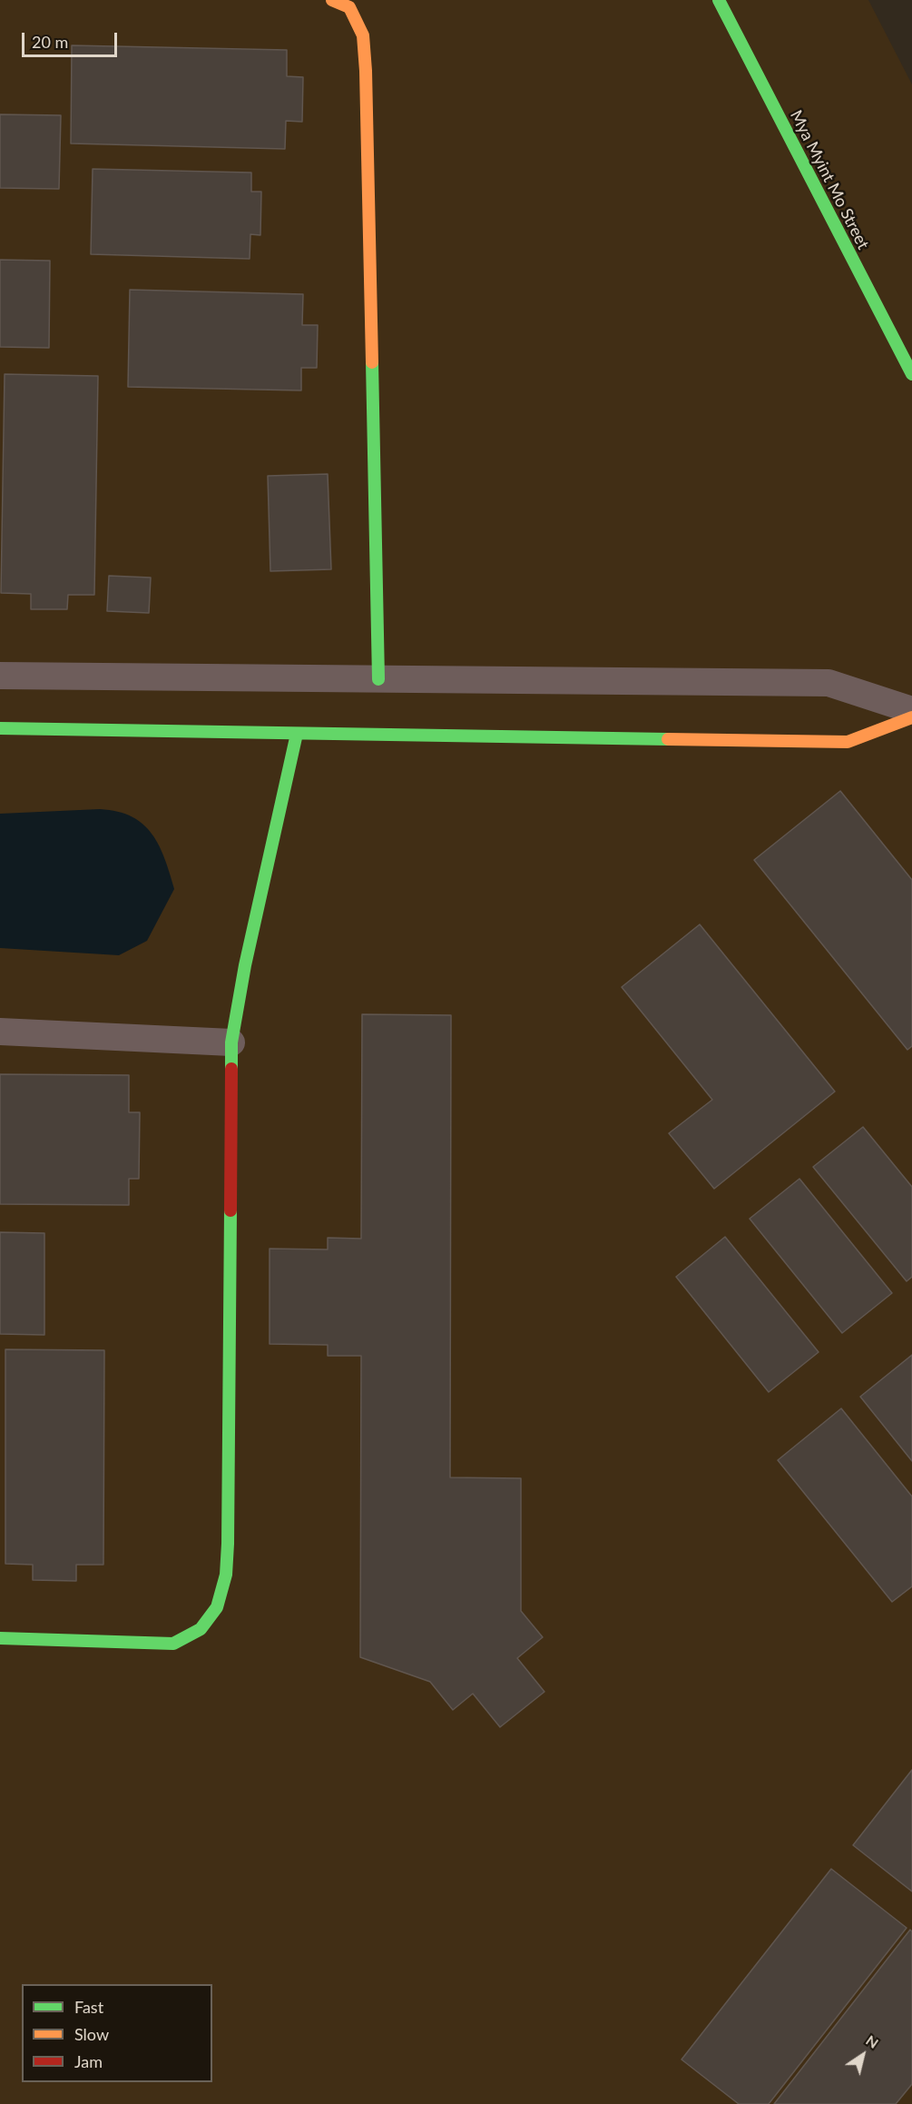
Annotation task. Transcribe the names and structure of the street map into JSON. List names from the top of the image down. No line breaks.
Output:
{"streets":{"street":["Mya Myint Mo Street"]},"legend":["Fast","Slow","Jam"],"scale_bar":"20 m","north":"top right"}
